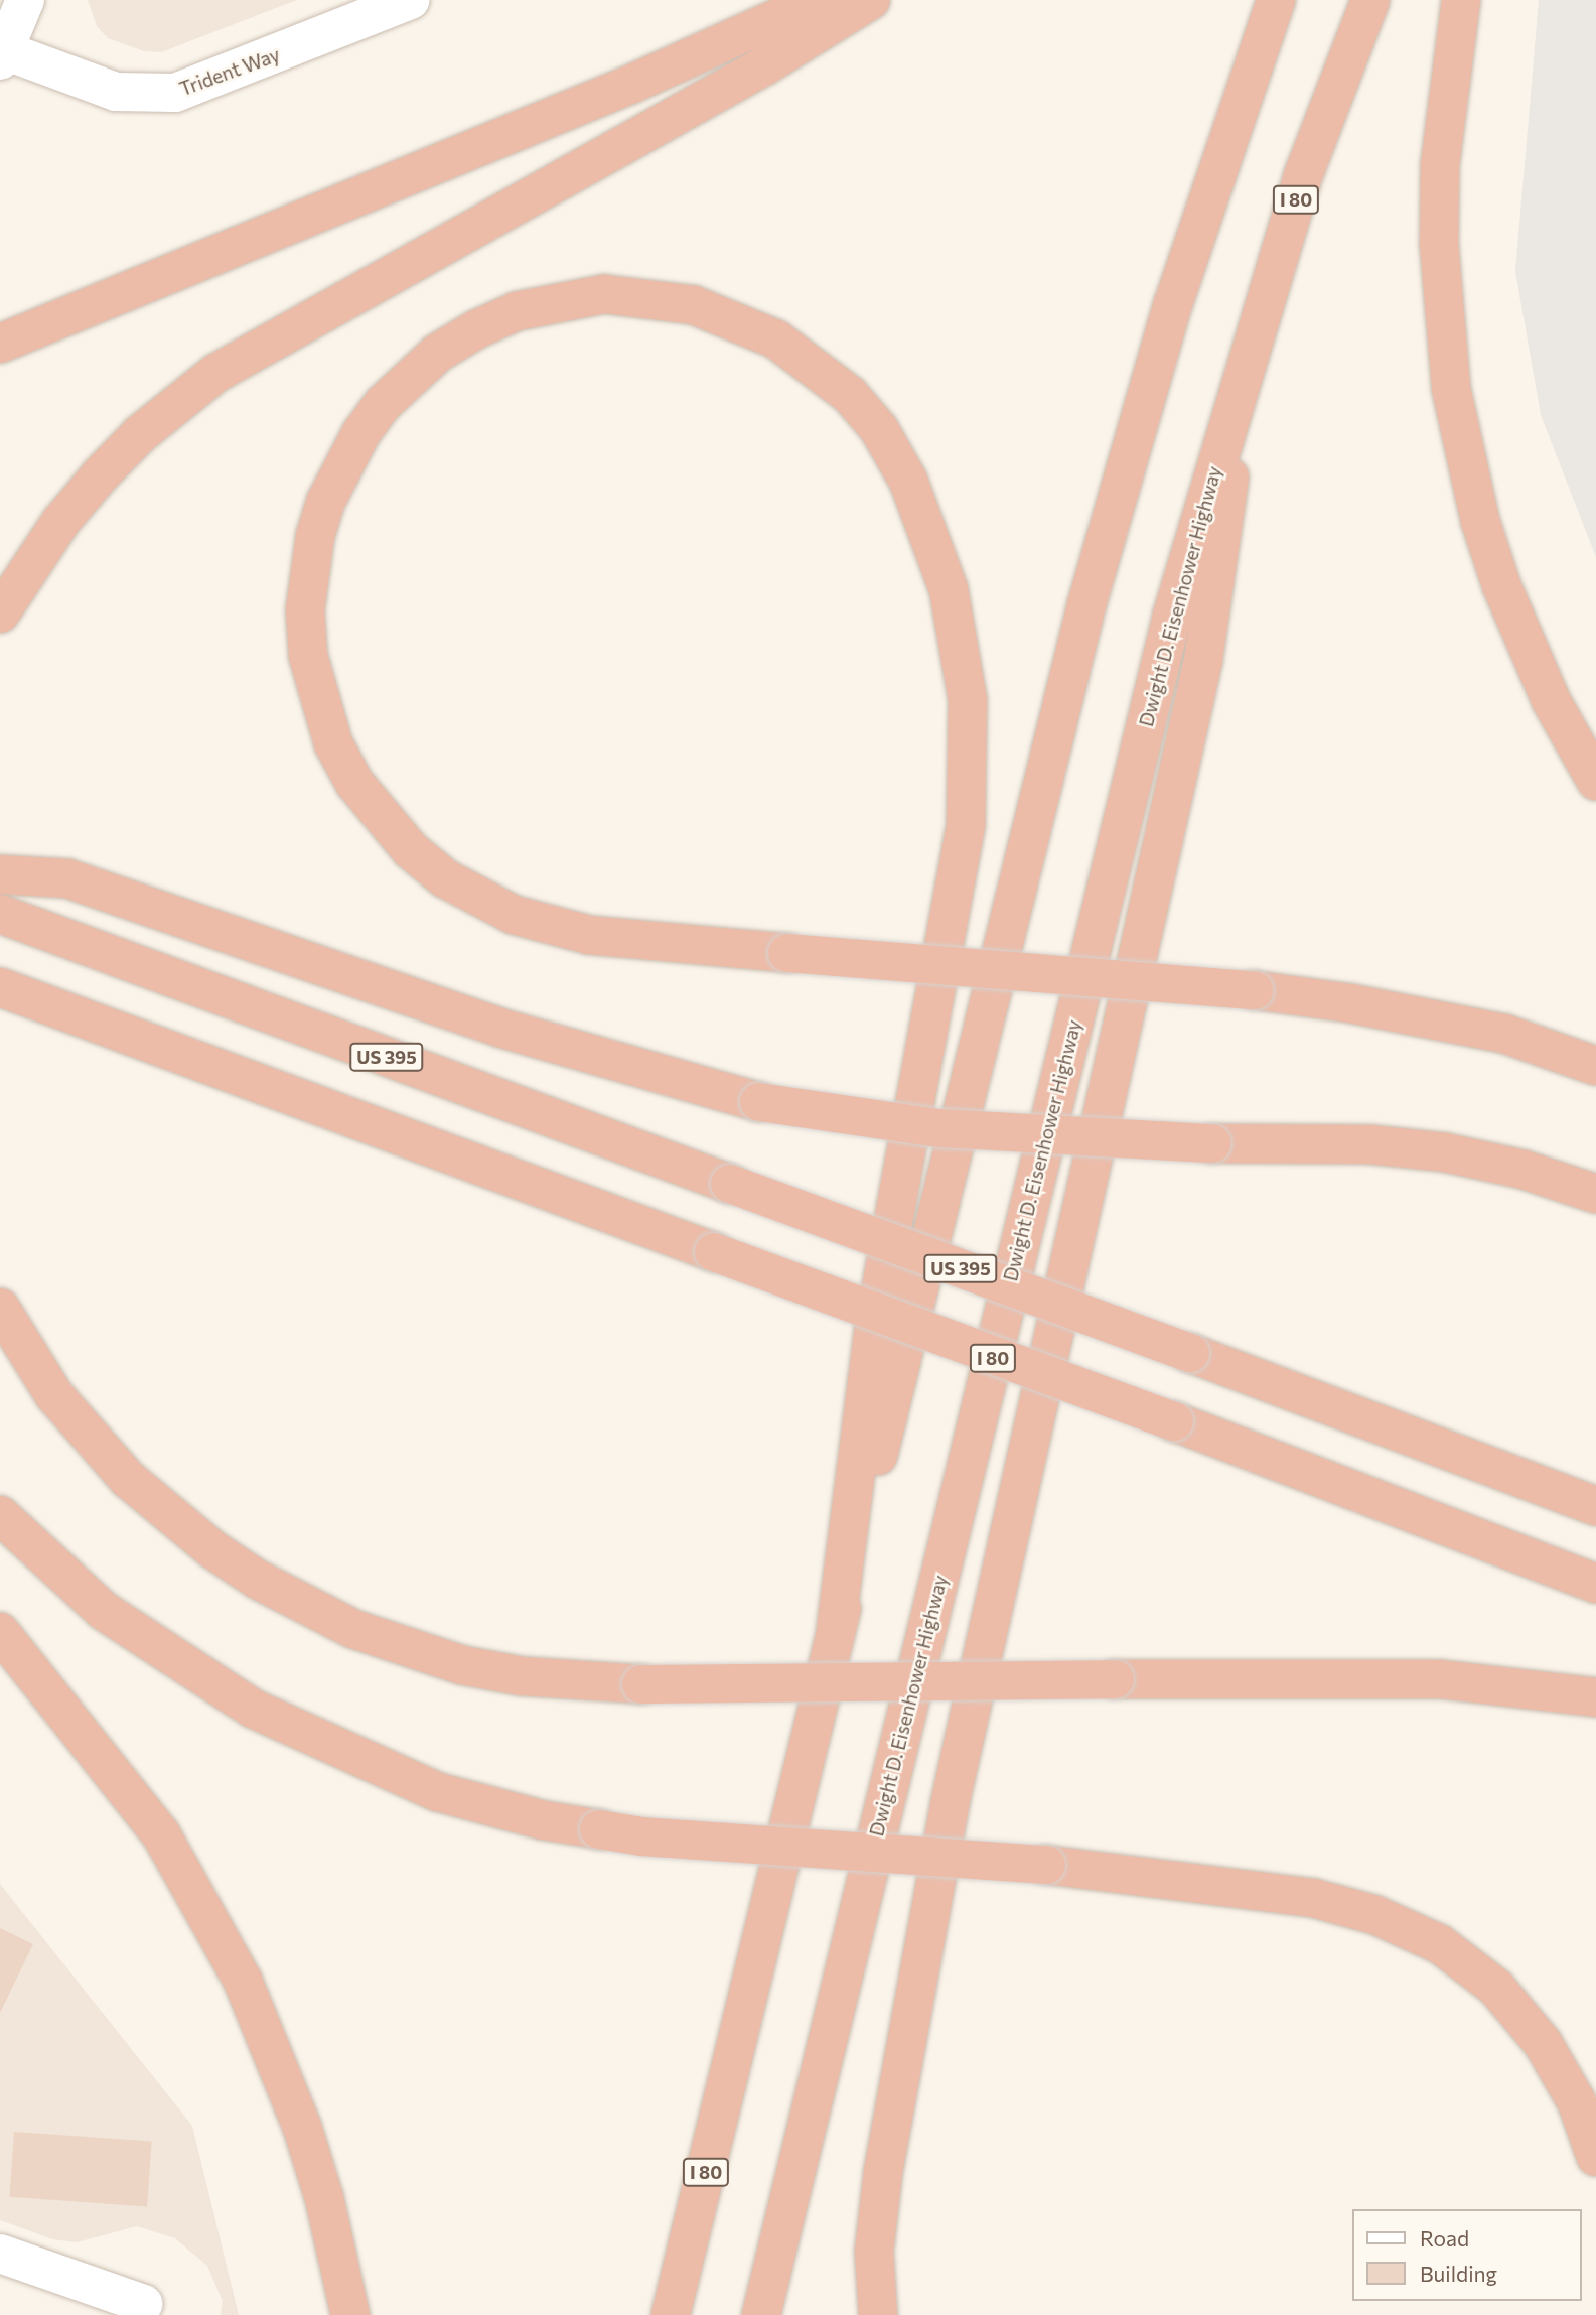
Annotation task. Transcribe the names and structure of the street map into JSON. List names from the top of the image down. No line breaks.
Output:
{"streets":{"highway":["I 80","Dwight D. Eisenhower Highway","US 395"],"street":["Trident Way"]},"legend":["Road","Building"]}
